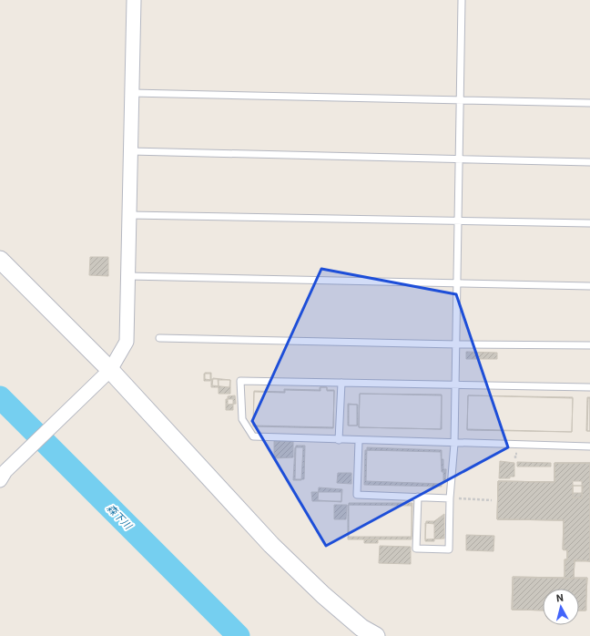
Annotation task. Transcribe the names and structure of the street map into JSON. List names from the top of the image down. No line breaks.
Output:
{"water":["森下川"],"north":"top"}
